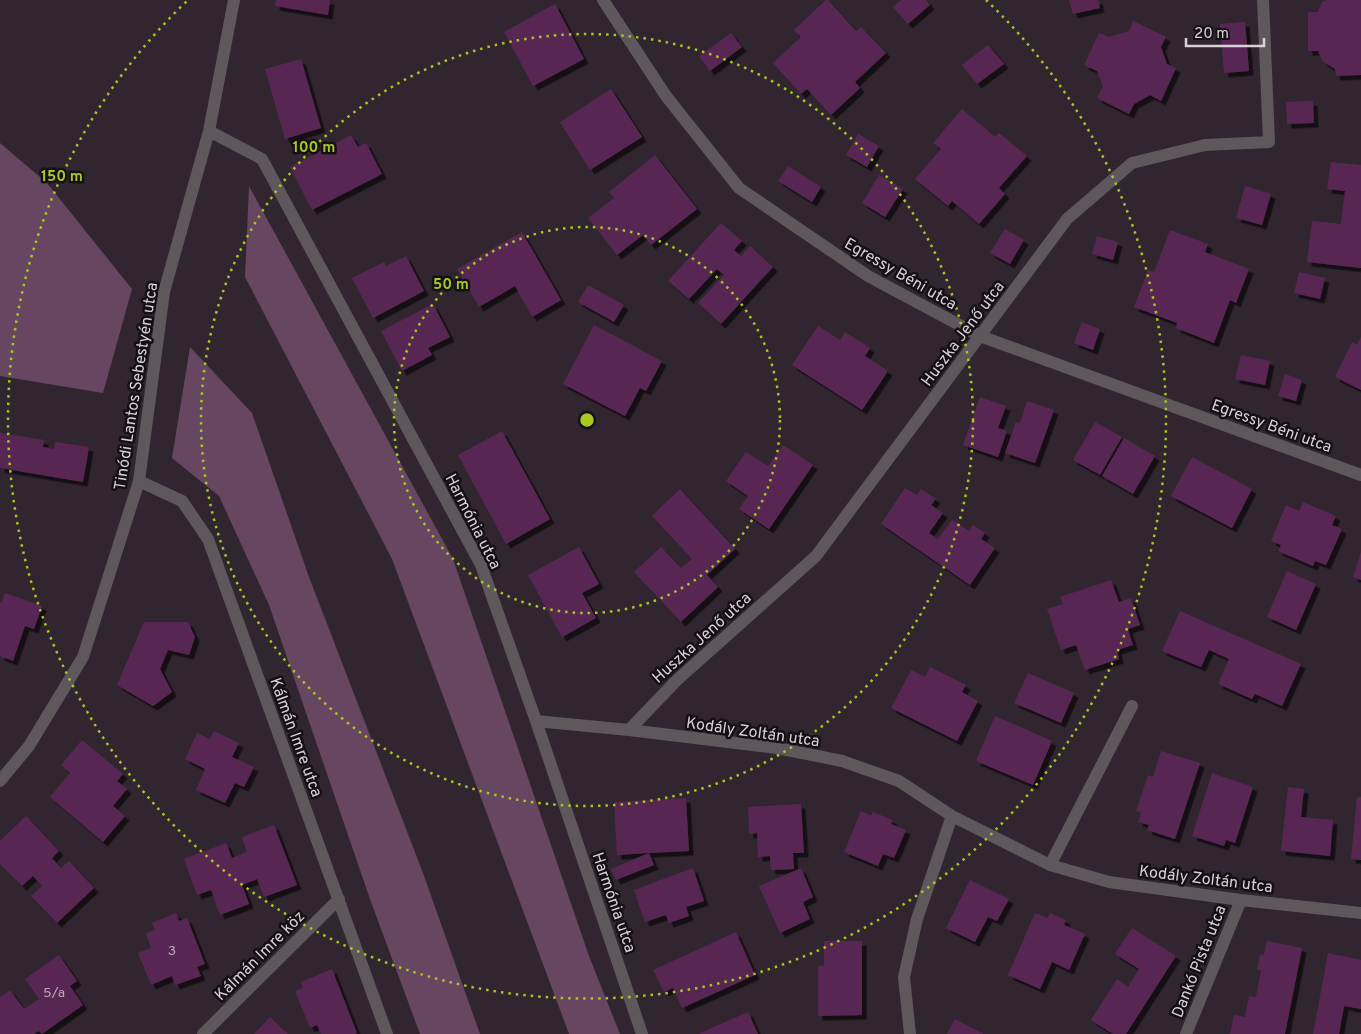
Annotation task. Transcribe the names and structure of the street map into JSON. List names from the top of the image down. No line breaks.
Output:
{"streets":{"street":["Egressy Béni utca","Huszka Jenő utca","Tinódi Lantos Sebestyén utca","Harmónia utca","Kodály Zoltán utca","Kálmán Imre utca","Kálmán Imre köz","Dankó Pista utca"]},"crossings":[["Egressy Béni utca","Huszka Jenő utca"],["Huszka Jenő utca","Kodály Zoltán utca"],["Tinódi Lantos Sebestyén utca","Harmónia utca"],["Tinódi Lantos Sebestyén utca","Kálmán Imre utca"],["Harmónia utca","Kodály Zoltán utca"],["Kodály Zoltán utca","Dankó Pista utca"],["Kálmán Imre utca","Kálmán Imre köz"]],"house_numbers":["3","5/a"],"scale_bar":"20 m","rings":["100 m","150 m","50 m"]}
